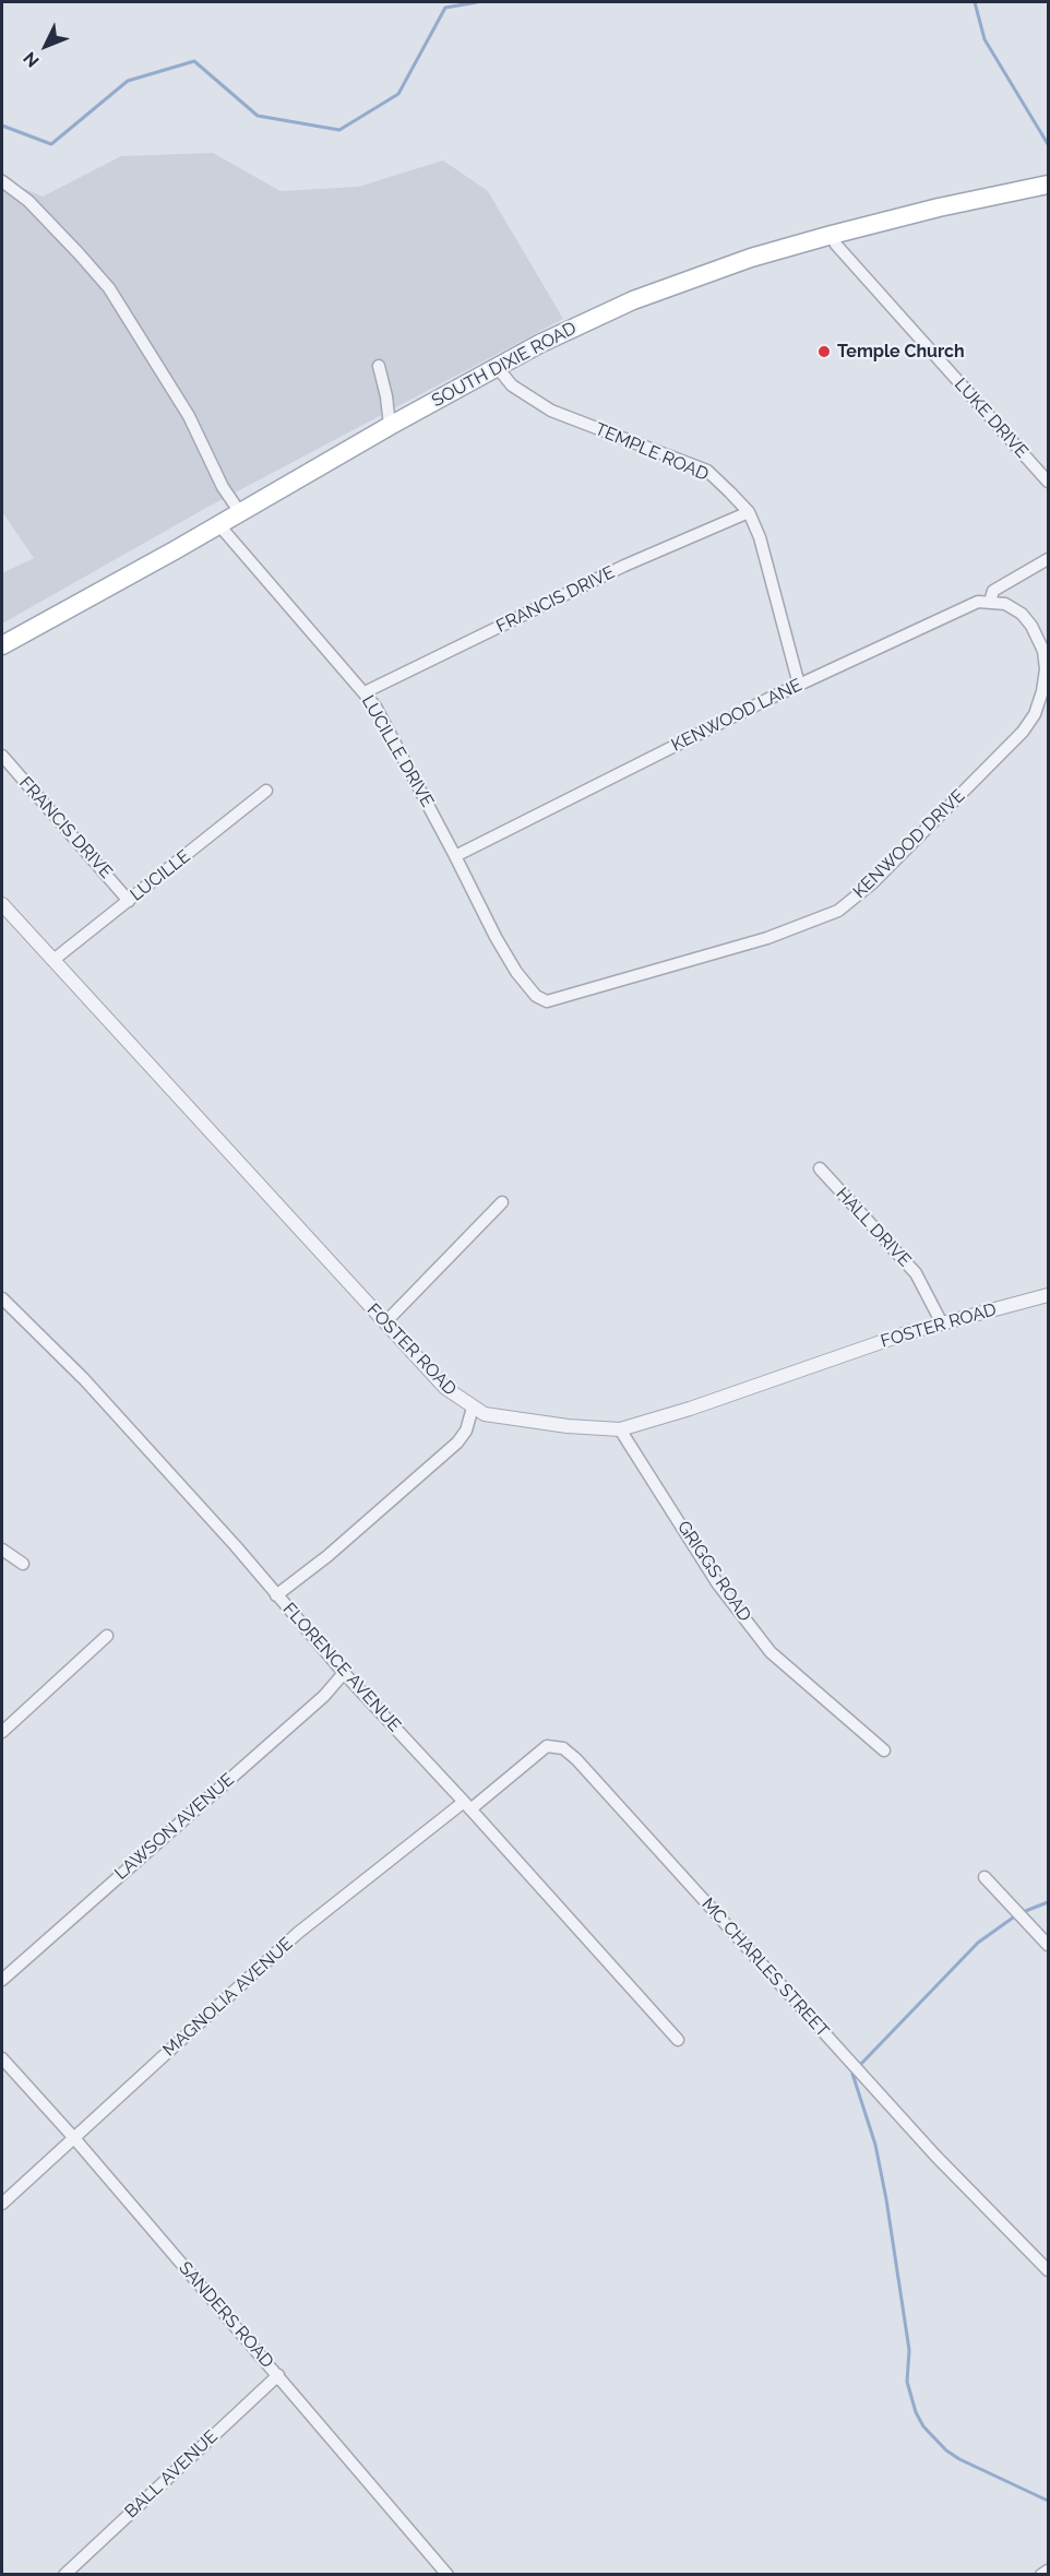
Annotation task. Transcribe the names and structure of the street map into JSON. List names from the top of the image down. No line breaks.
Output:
{"streets":{"main road":["SOUTH DIXIE ROAD"],"street":["LUKE DRIVE","TEMPLE ROAD","FRANCIS DRIVE","KENWOOD LANE","LUCILLE DRIVE","KENWOOD DRIVE","LUCILLE","HALL DRIVE","FOSTER ROAD","GRIGGS ROAD","FLORENCE AVENUE","LAWSON AVENUE","MC CHARLES STREET","MAGNOLIA AVENUE","SANDERS ROAD","BALL AVENUE"]},"crossings":[["SOUTH DIXIE ROAD","LUKE DRIVE"],["SOUTH DIXIE ROAD","TEMPLE ROAD"],["SOUTH DIXIE ROAD","LUCILLE DRIVE"],["TEMPLE ROAD","FRANCIS DRIVE"],["TEMPLE ROAD","KENWOOD LANE"],["FRANCIS DRIVE","LUCILLE DRIVE"],["FRANCIS DRIVE","LUCILLE"],["KENWOOD LANE","LUCILLE DRIVE"],["KENWOOD LANE","KENWOOD DRIVE"],["LUCILLE DRIVE","KENWOOD DRIVE"],["LUCILLE","FOSTER ROAD"],["HALL DRIVE","FOSTER ROAD"],["FOSTER ROAD","GRIGGS ROAD"],["FLORENCE AVENUE","LAWSON AVENUE"],["FLORENCE AVENUE","MC CHARLES STREET"],["FLORENCE AVENUE","MAGNOLIA AVENUE"],["MC CHARLES STREET","MAGNOLIA AVENUE"],["MAGNOLIA AVENUE","SANDERS ROAD"],["SANDERS ROAD","BALL AVENUE"]],"places":["Temple Church"],"north":"bottom left"}
